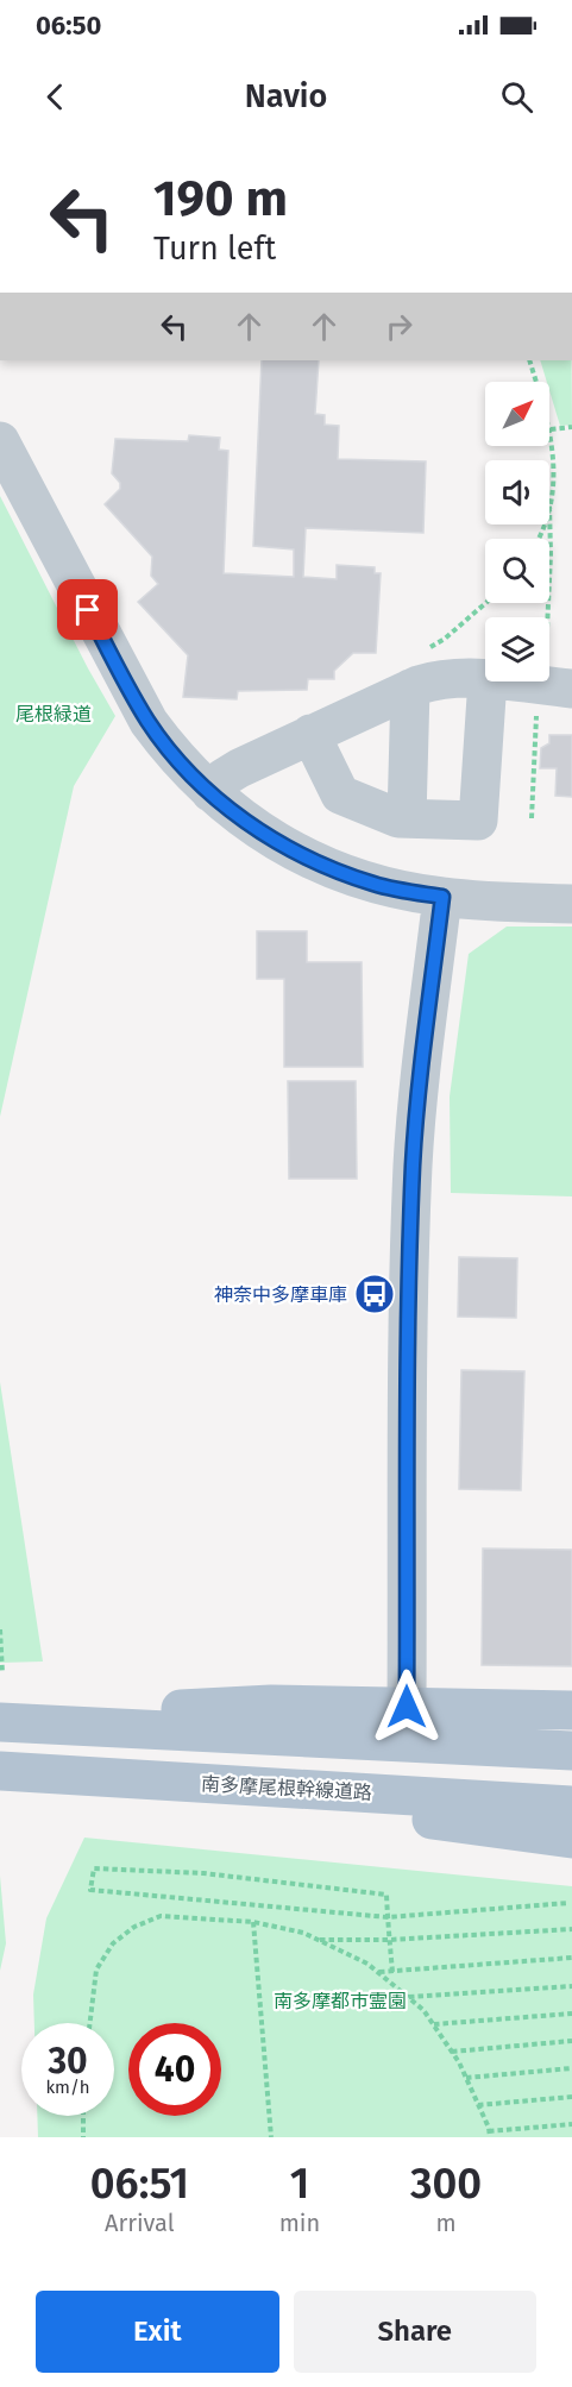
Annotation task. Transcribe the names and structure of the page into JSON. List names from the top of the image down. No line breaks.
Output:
{"streets":{"main road":["南多摩尾根幹線道路"]},"parks":["尾根緑道","南多摩都市霊園"],"places":{"bus stop":["神奈中多摩車庫"]},"north":"top right","page":{"status":"06:50","header":"Navio","turn":["190 m","Turn left"],"speed":"30 km/h","limit":"40","eta":["06:51","Arrival","1","min","300","m"],"buttons":["Exit","Share"]}}
